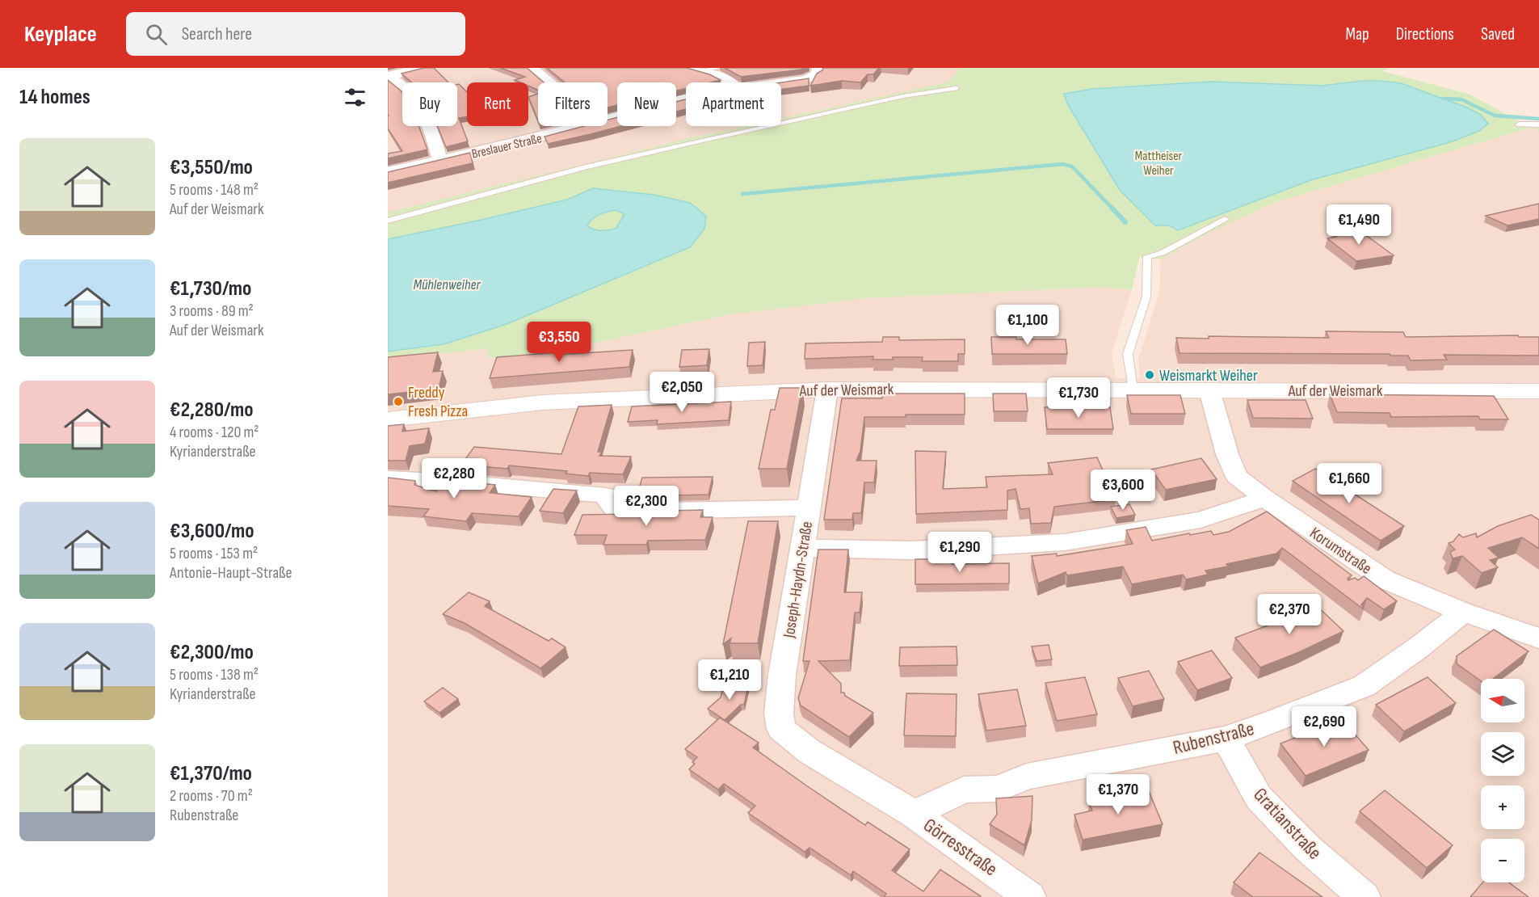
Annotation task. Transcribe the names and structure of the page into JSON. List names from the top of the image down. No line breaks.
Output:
{"streets":{"street":["Breslauer Straße","Auf der Weismark","Korumstraße","Joseph-Haydn-Straße","Rubenstraße","Gratianstraße","Görresstraße"]},"crossings":[["Auf der Weismark","Korumstraße"],["Auf der Weismark","Joseph-Haydn-Straße"],["Korumstraße","Rubenstraße"],["Joseph-Haydn-Straße","Rubenstraße"],["Joseph-Haydn-Straße","Görresstraße"],["Rubenstraße","Gratianstraße"],["Rubenstraße","Görresstraße"]],"water":["Mühlenweiher"],"parks":["Mattheiser Weiher"],"places":["Weismarkt Weiher","Freddy Fresh Pizza"],"north":"left","page":{"header":"Keyplace","search":"Search here","nav":["Map","Directions","Saved"],"heading":"14 homes","chip":["Buy","Rent","Filters","New","Apartment"],"list":[{"name":"€3,550/mo","note":"5 rooms · 148 m² · Auf der Weismark"},{"name":"€1,730/mo","note":"3 rooms · 89 m² · Auf der Weismark"},{"name":"€2,280/mo","note":"4 rooms · 120 m² · Kyrianderstraße"},{"name":"€3,600/mo","note":"5 rooms · 153 m² · Antonie-Haupt-Straße"},{"name":"€2,300/mo","note":"5 rooms · 138 m² · Kyrianderstraße"},{"name":"€1,370/mo","note":"2 rooms · 70 m² · Rubenstraße"}],"price":["€1,490","€1,100","€3,550","€2,050","€1,730","€2,280","€1,660","€3,600","€2,300","€1,290","€2,370","€1,210","€2,690","€1,370"],"map_buttons":["+","−"]}}
